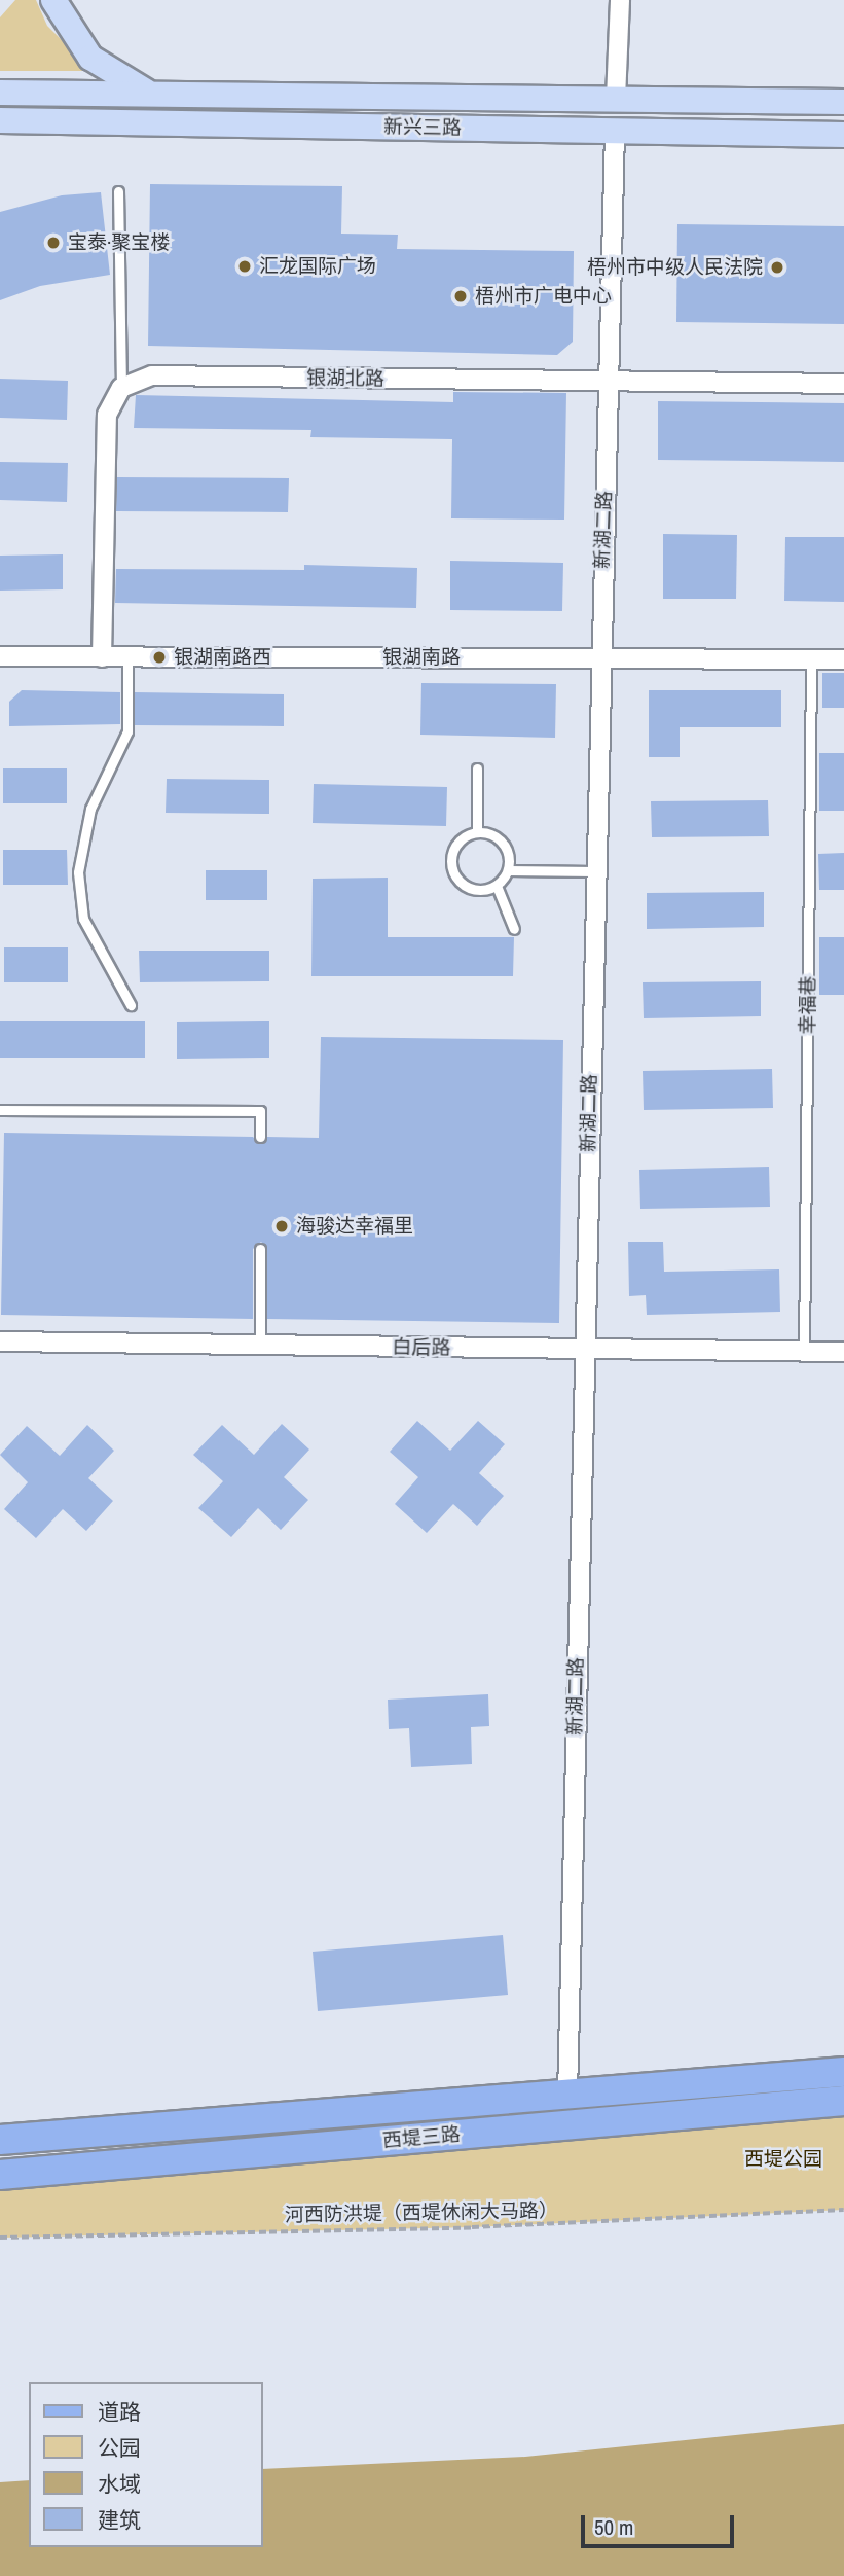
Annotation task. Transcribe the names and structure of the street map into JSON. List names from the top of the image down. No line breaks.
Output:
{"streets":{"main road":["新兴三路","西堤三路"],"street":["银湖北路","新湖二路","银湖南路","白后路"],"lane":["幸福巷"],"path":["河西防洪堤（西堤休闲大马路）"]},"crossings":[["新兴三路","新湖二路"],["银湖北路","新湖二路"],["新湖二路","银湖南路"],["新湖二路","白后路"],["新湖二路","西堤三路"],["银湖南路","幸福巷"],["幸福巷","白后路"]],"parks":["西堤公园"],"places":["宝泰·聚宝楼","汇龙国际广场","梧州市中级人民法院","梧州市广电中心","银湖南路西","海骏达幸福里"],"legend":["道路","公园","水域","建筑"],"scale_bar":"50 m"}
